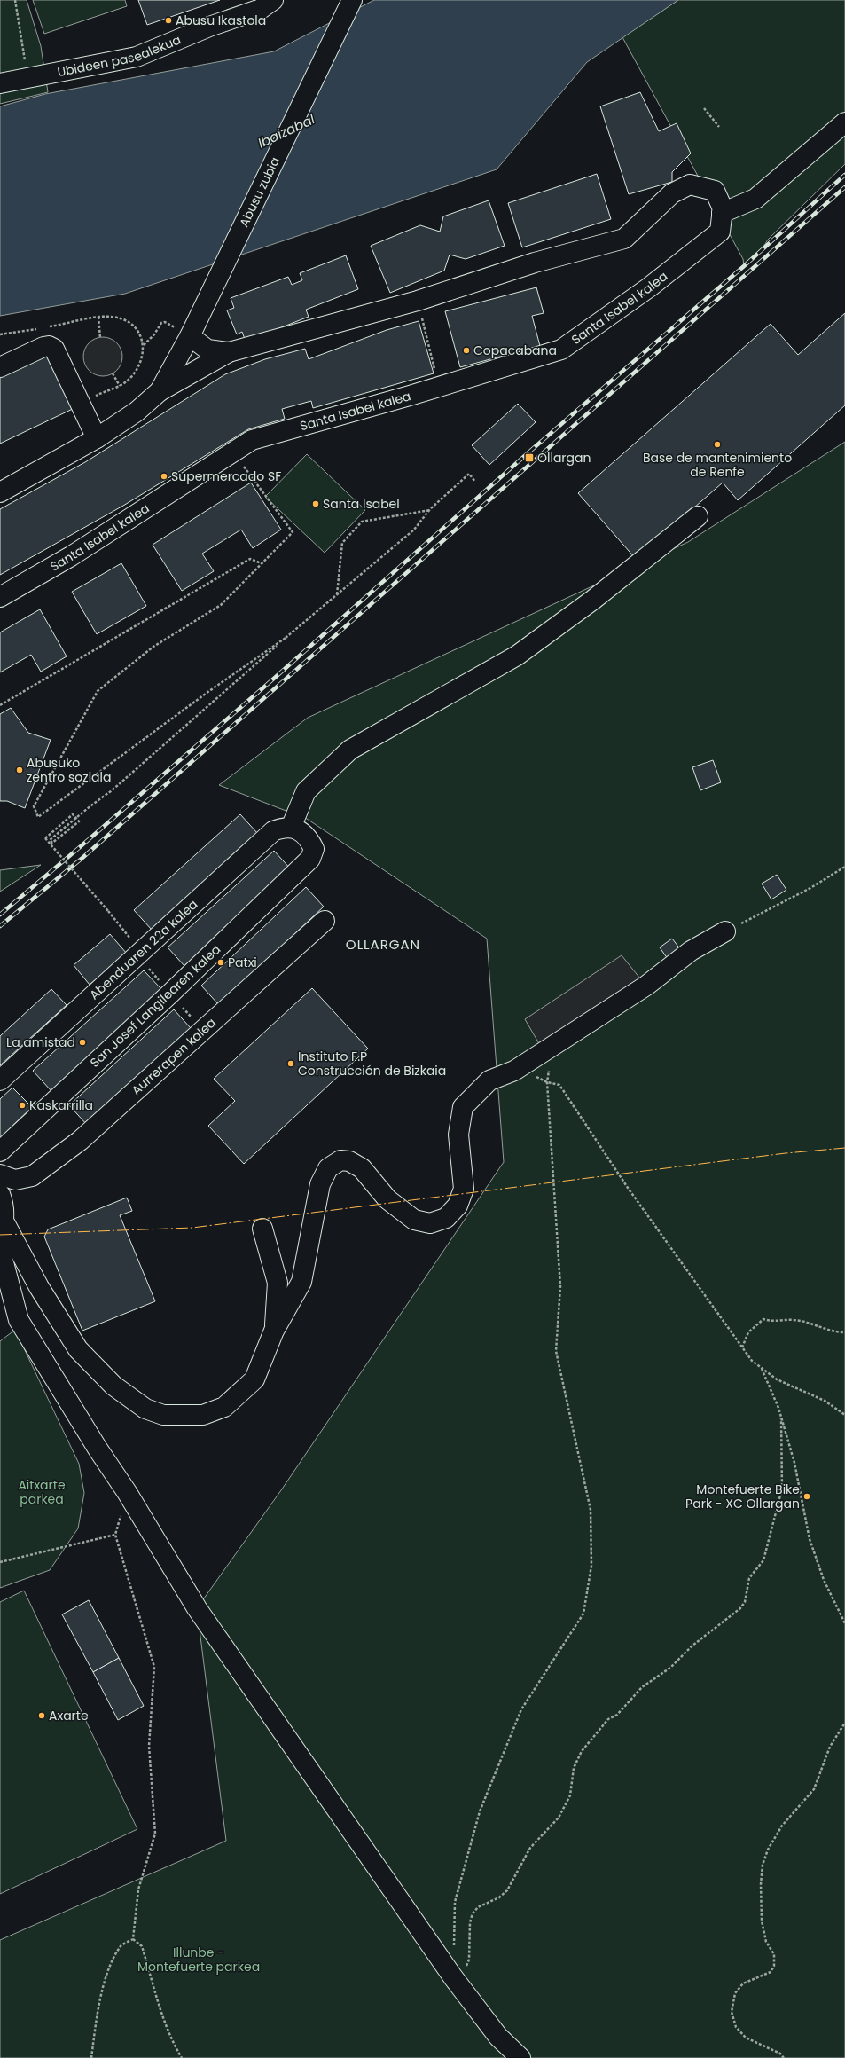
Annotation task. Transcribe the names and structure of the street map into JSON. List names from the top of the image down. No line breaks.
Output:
{"streets":{"street":["Ubideen pasealekua","Abusu zubia","Santa Isabel kalea","Abenduaren 22a kalea","San Josef Langilearen kalea","Aurrerapen kalea"]},"crossings":[["Abenduaren 22a kalea","San Josef Langilearen kalea"]],"districts":["OLLARGAN"],"water":["Ibaizabal"],"parks":["Aitxarte parkea","Illunbe - Montefuerte parkea"],"places":{"other":["Abusu Ikastola","Copacabana","Base de mantenimiento de Renfe","Supermercado SF","Santa Isabel","Abusuko zentro soziala","Patxi","La amistad","Instituto F.P Construcción de Bizkaia","Kaskarrilla","Montefuerte Bike Park - XC Ollargan","Axarte"],"transit":["Ollargan"]}}
